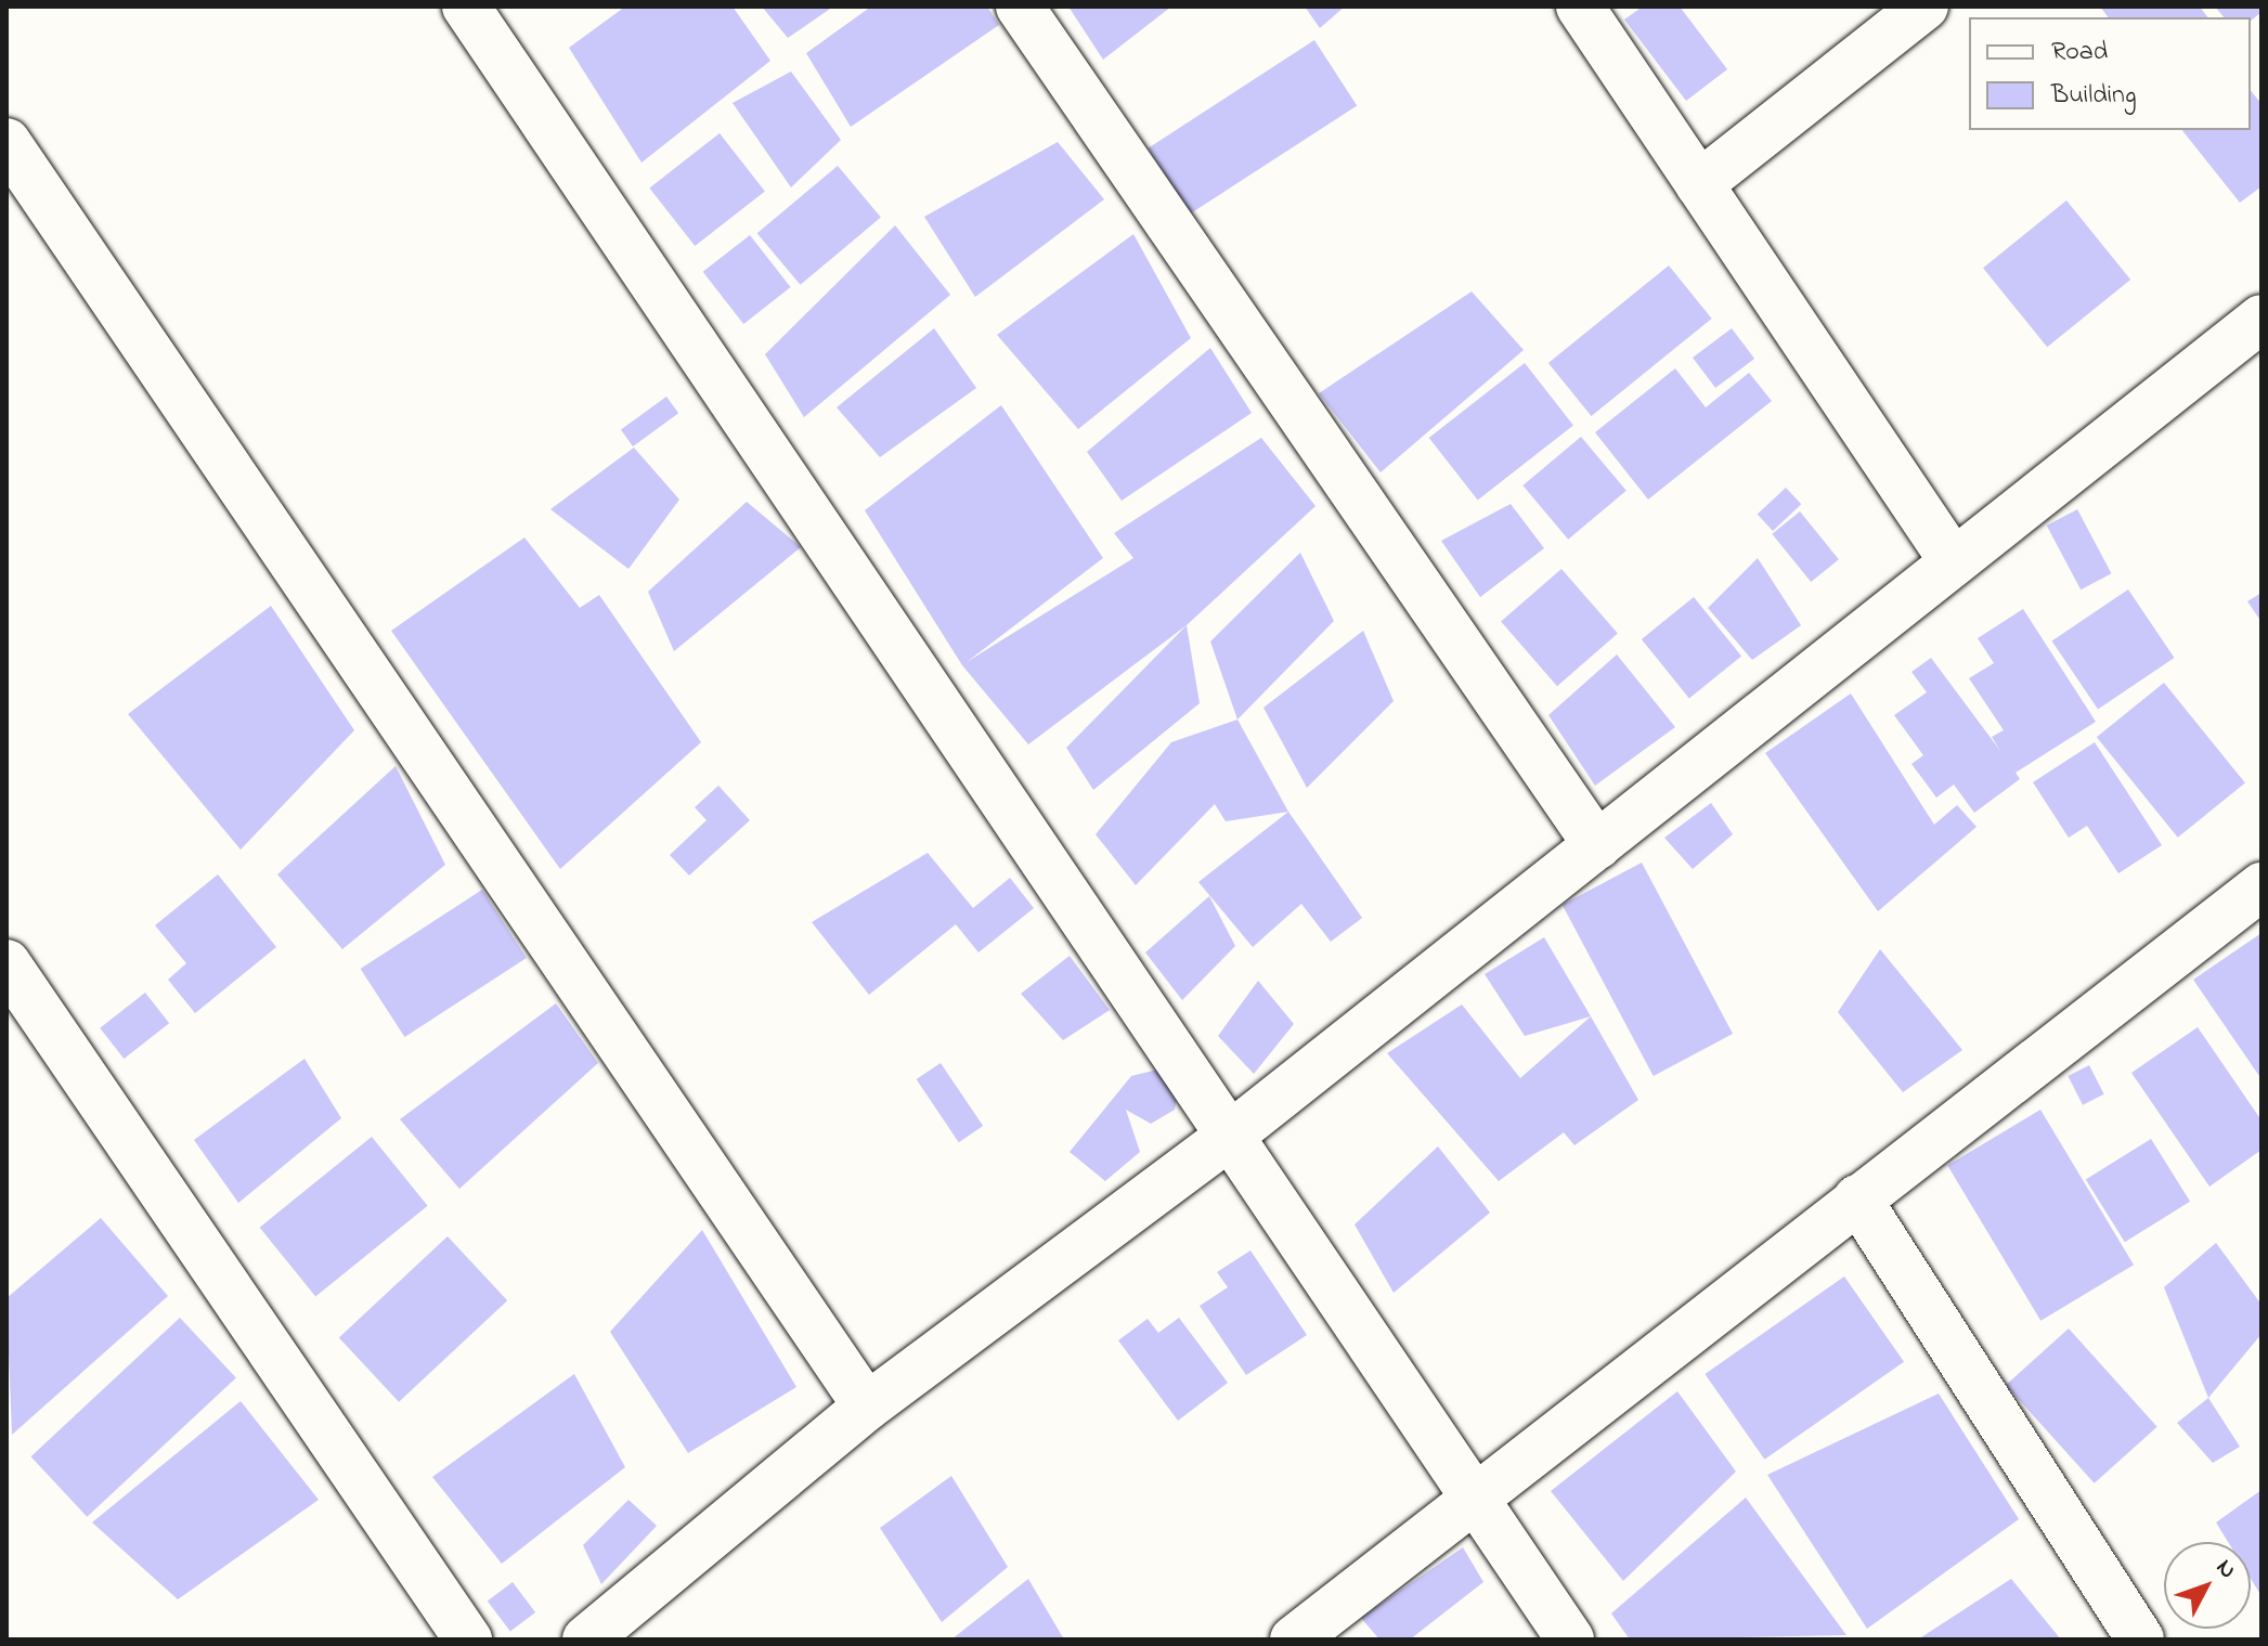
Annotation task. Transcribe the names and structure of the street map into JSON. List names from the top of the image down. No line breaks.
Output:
{"legend":["Road","Building"],"north":"top right"}
